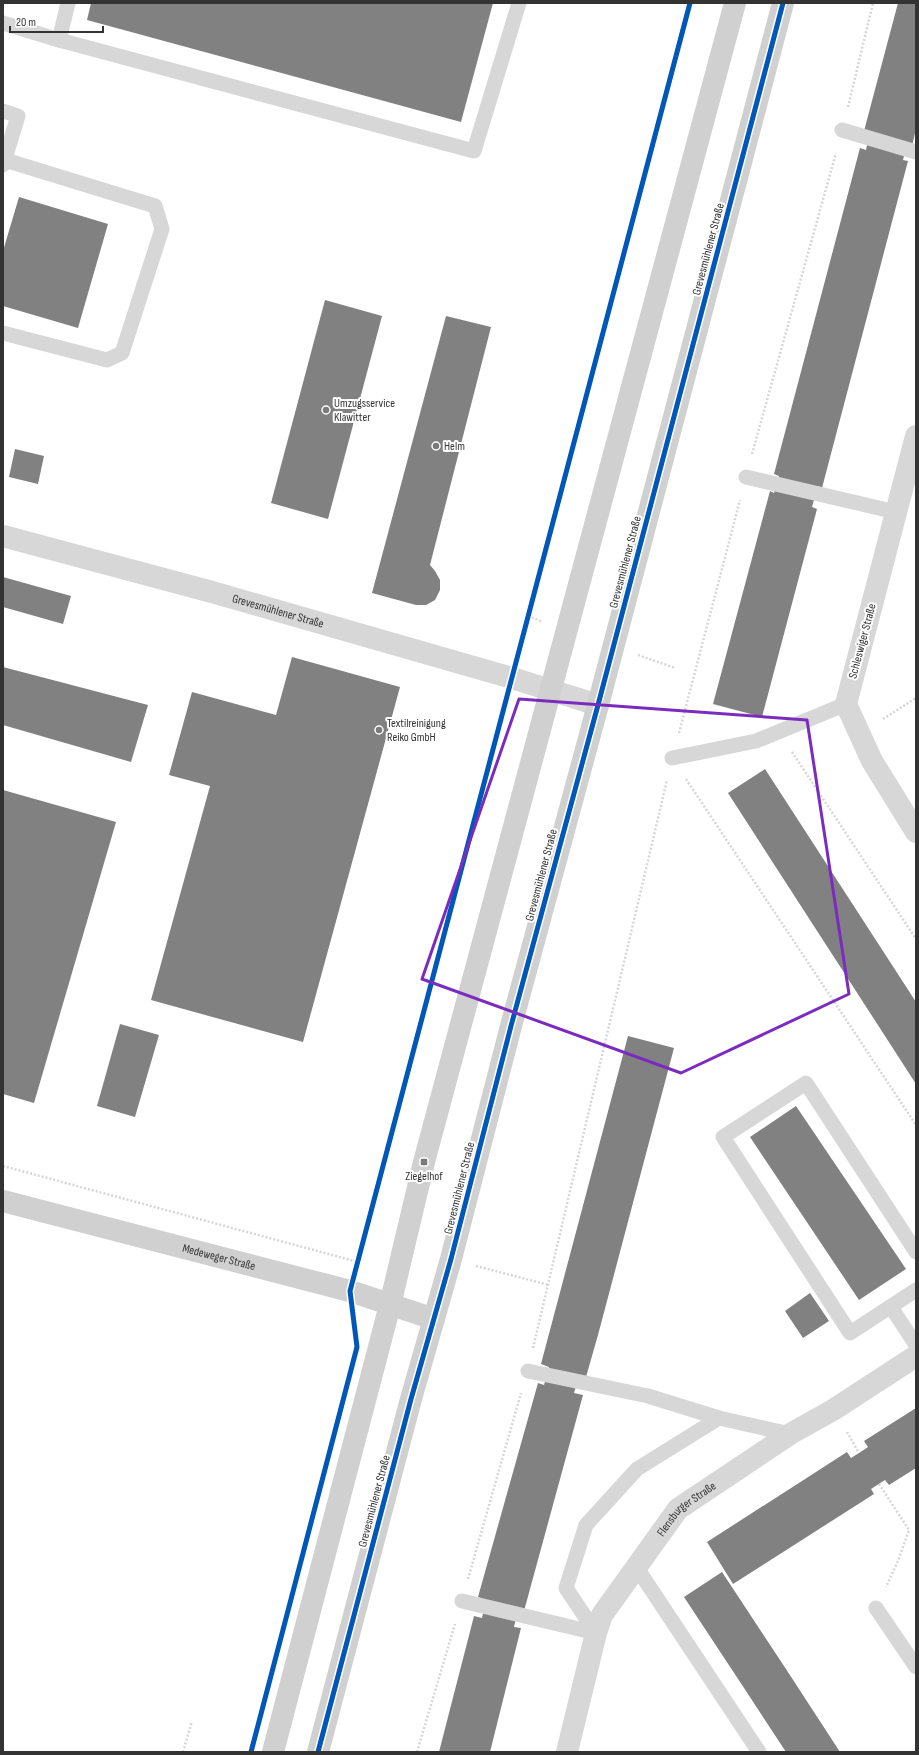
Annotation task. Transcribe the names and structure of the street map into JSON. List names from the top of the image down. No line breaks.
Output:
{"streets":{"street":["Grevesmühlener Straße","Schleswiger Straße","Medeweger Straße","Flensburger Straße"]},"crossings":[["Grevesmühlener Straße","Medeweger Straße"]],"places":{"other":["Umzugsservice Klawitter","Helm","Textilreinigung Reiko GmbH"],"transit":["Ziegelhof"]},"scale_bar":"20 m"}
